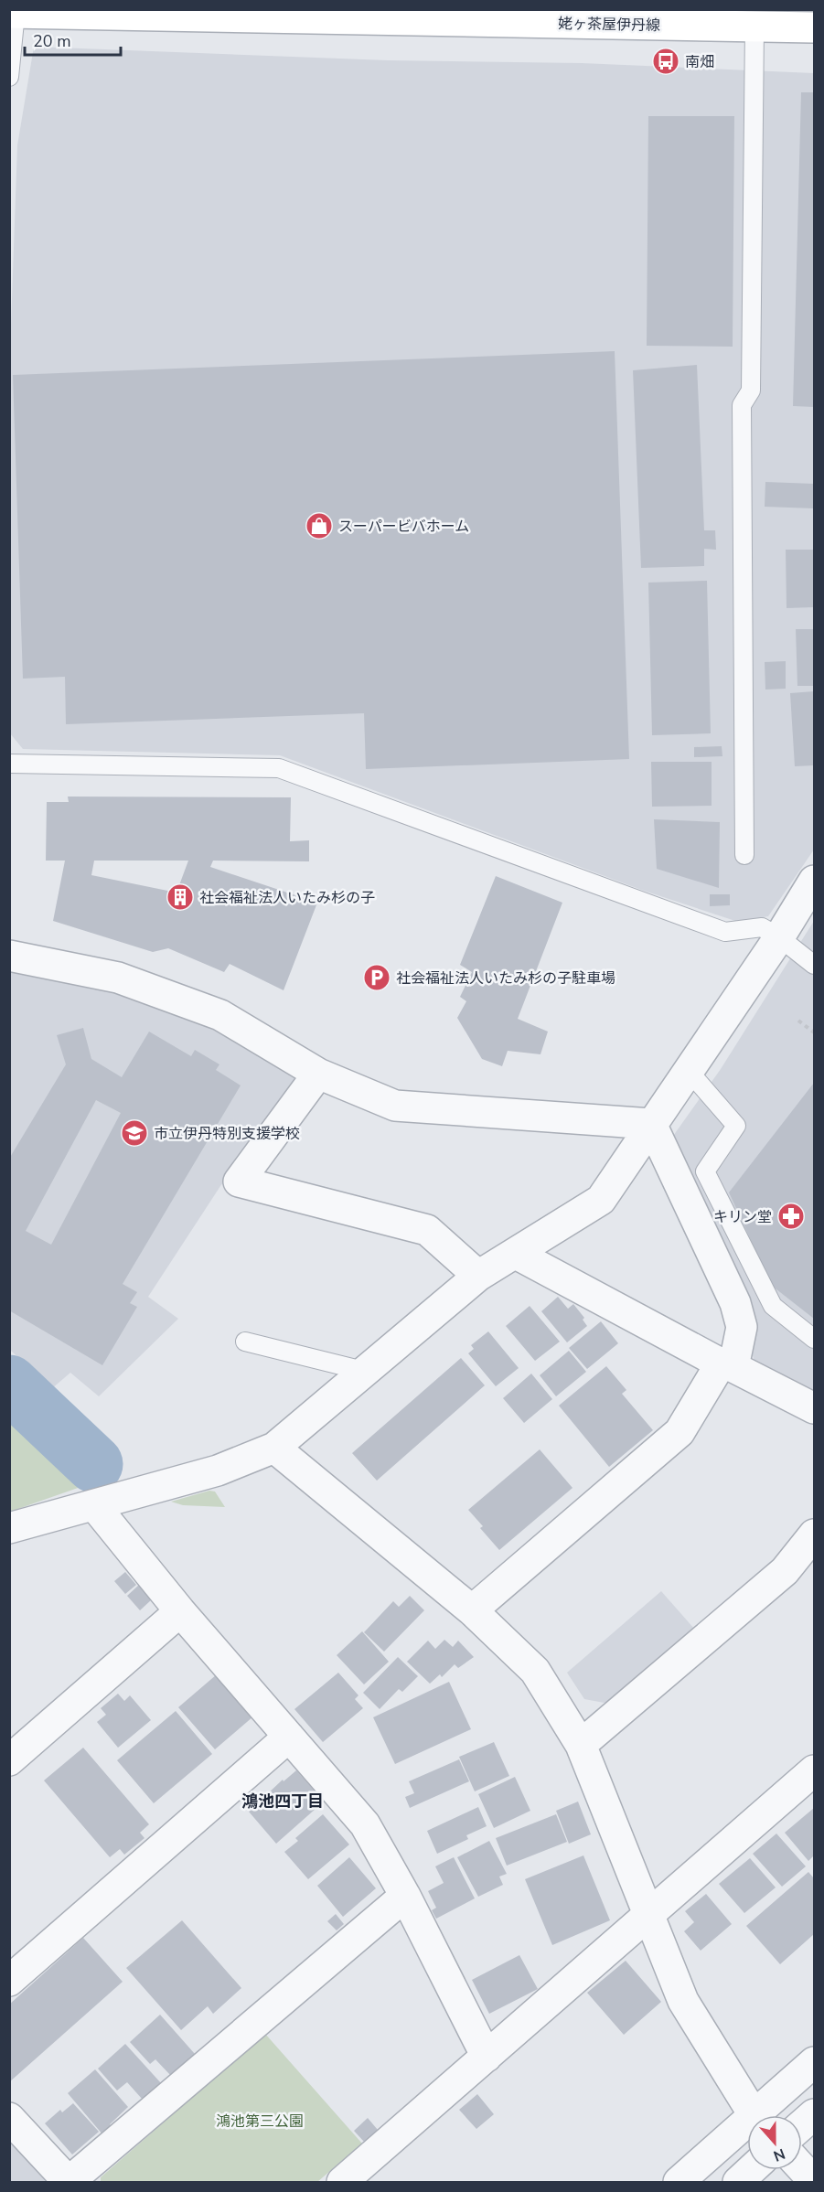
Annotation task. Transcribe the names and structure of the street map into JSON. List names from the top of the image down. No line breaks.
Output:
{"streets":{"main road":["姥ヶ茶屋伊丹線"]},"districts":["鴻池四丁目"],"parks":["鴻池第三公園"],"places":{"bus stop":["南畑"],"shop":["スーパービバホーム"],"building":["社会福祉法人いたみ杉の子"],"parking":["社会福祉法人いたみ杉の子駐車場"],"school or university":["市立伊丹特別支援学校"],"pharmacy":["キリン堂"]},"scale_bar":"20 m","north":"bottom"}
